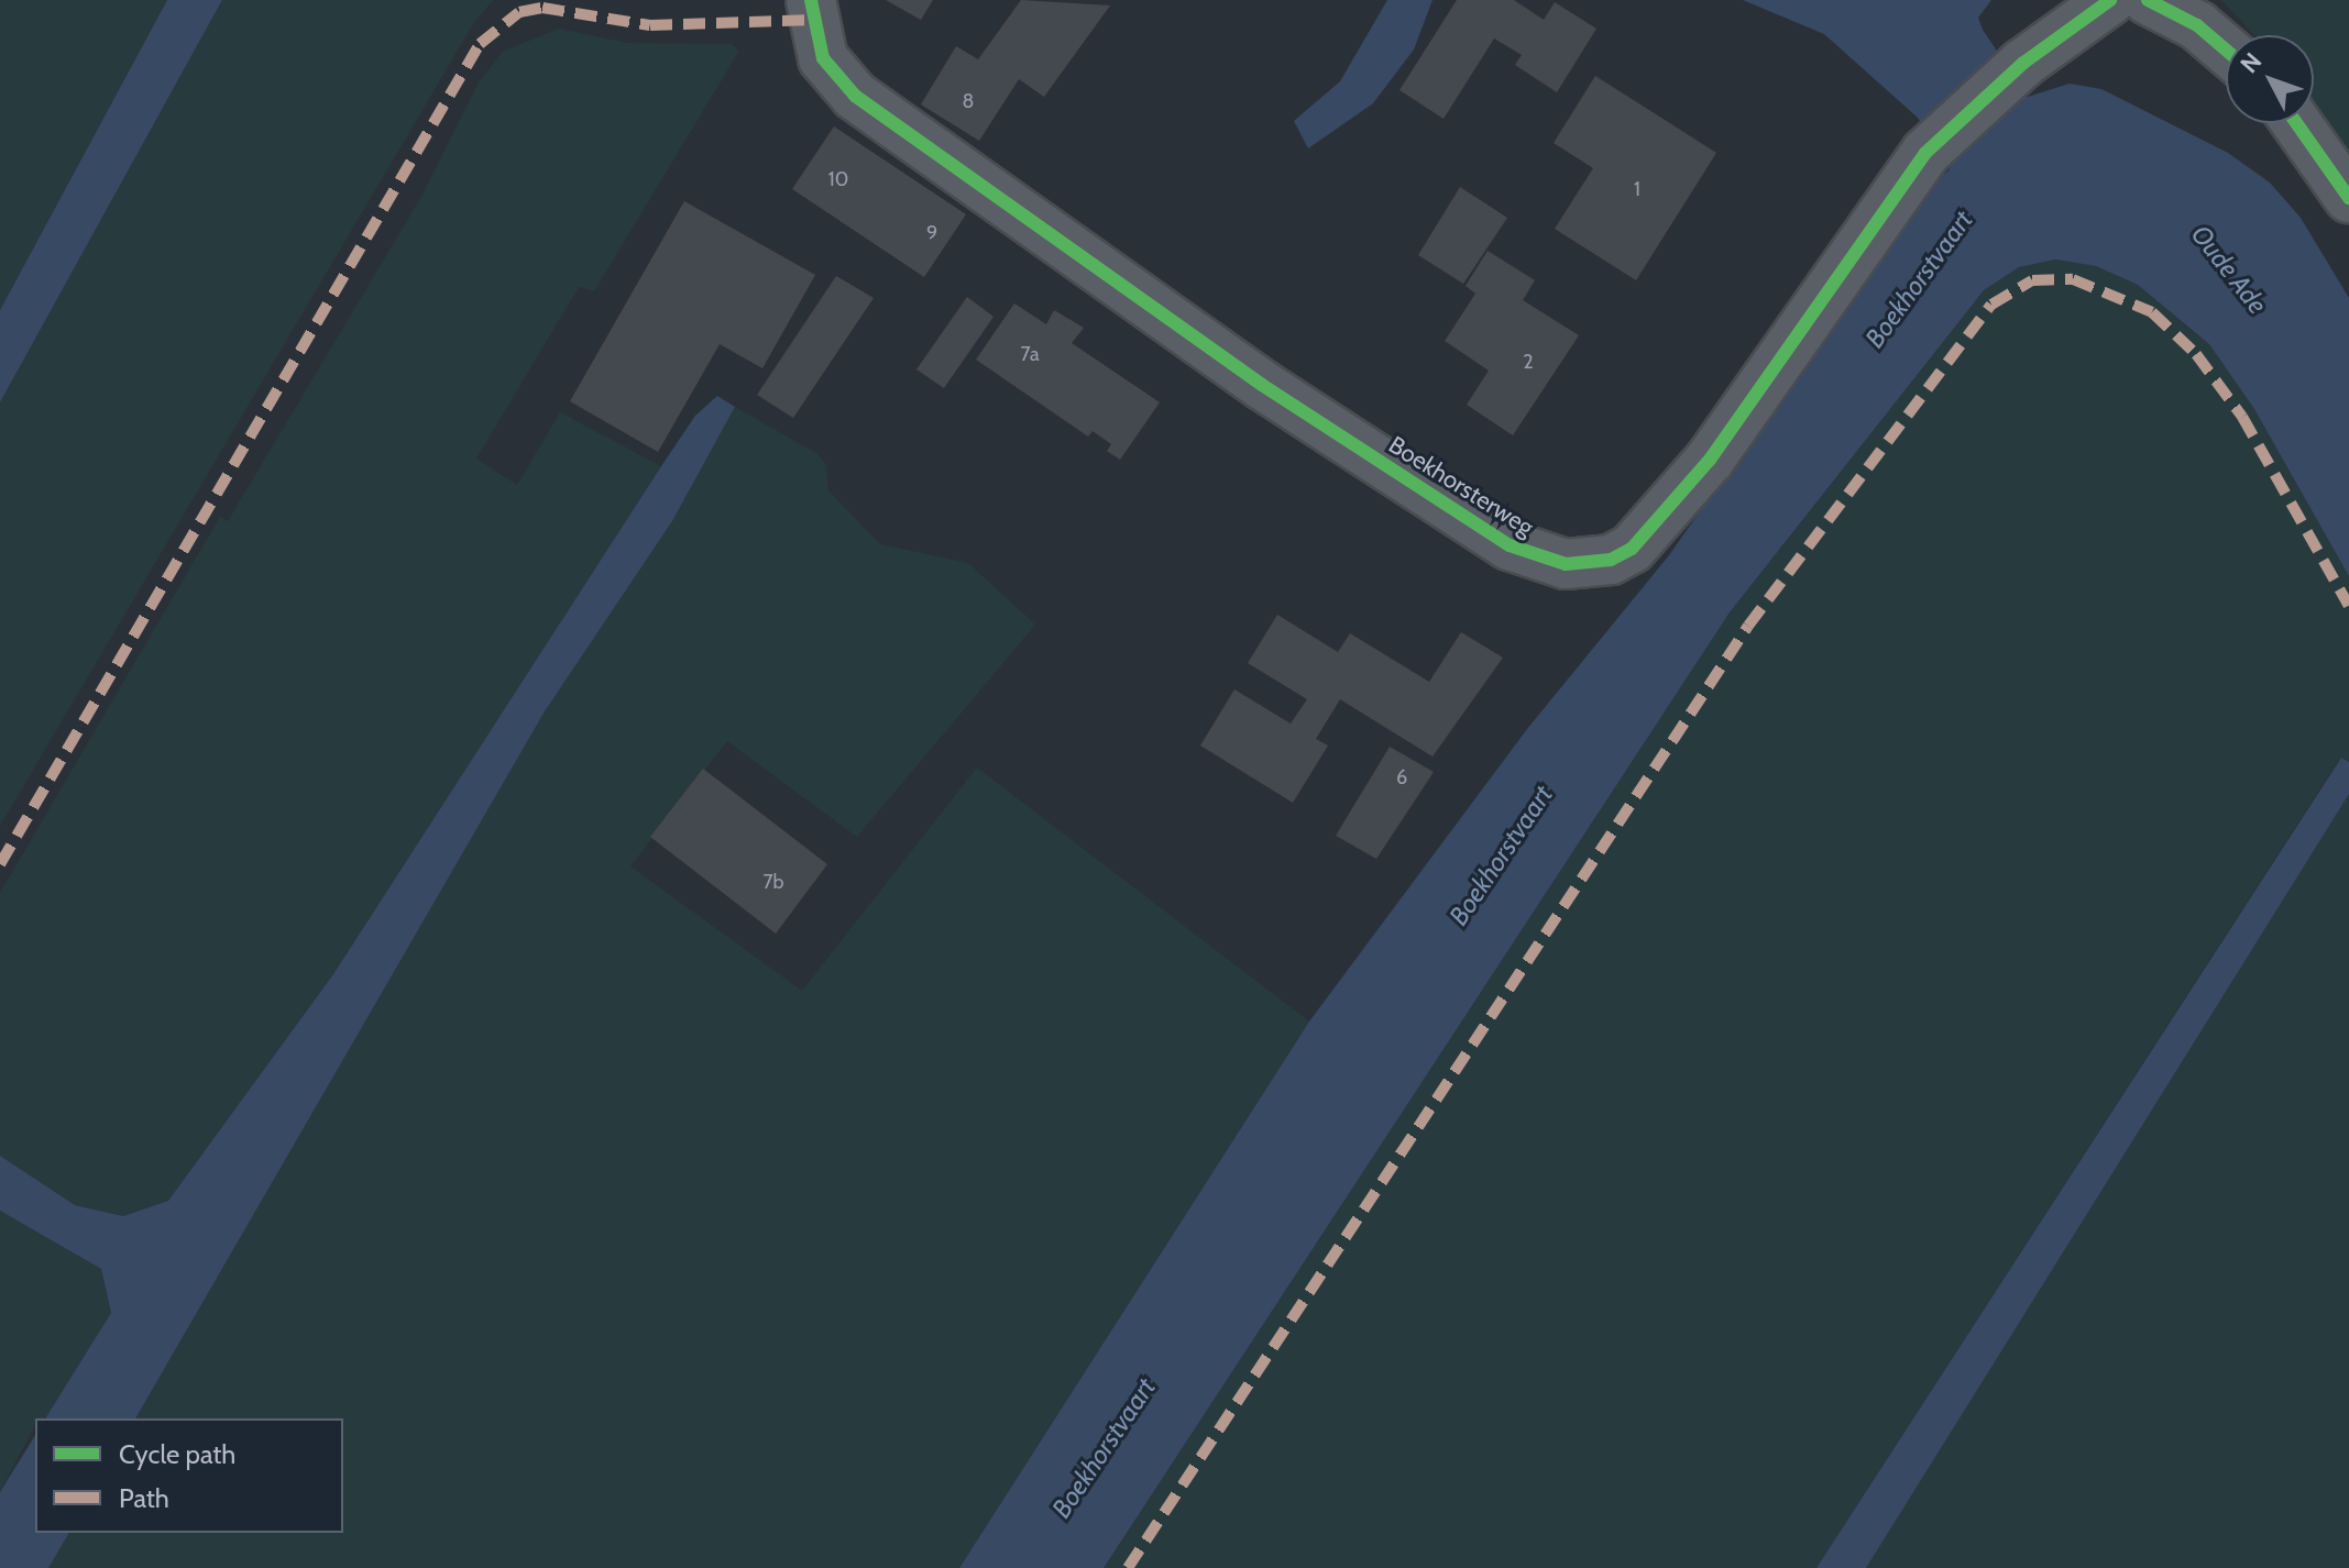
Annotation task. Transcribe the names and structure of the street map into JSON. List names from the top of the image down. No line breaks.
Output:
{"streets":{"street":["Boekhorsterweg"]},"water":["Oude Ade","Boekhorstvaart"],"house_numbers":["8","10","1","9","7a","2","6","7b"],"legend":["Cycle path","Path"],"north":"top left"}
